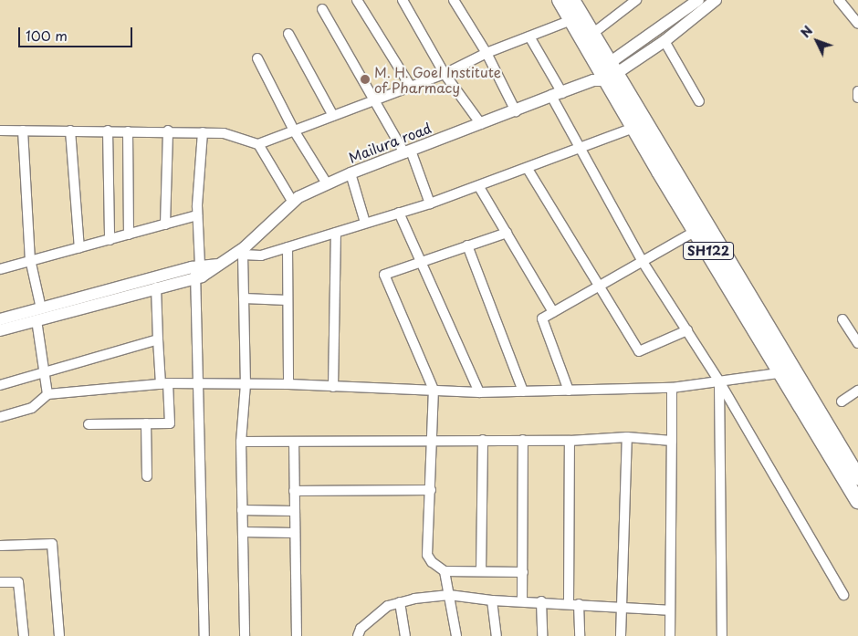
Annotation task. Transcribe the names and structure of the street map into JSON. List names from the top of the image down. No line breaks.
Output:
{"streets":{"main road":["SH122"],"street":["Mailura road"]},"crossings":[["Mailura road","SH122"]],"places":["M. H. Goel Institute of Pharmacy"],"scale_bar":"100 m","north":"top left"}
